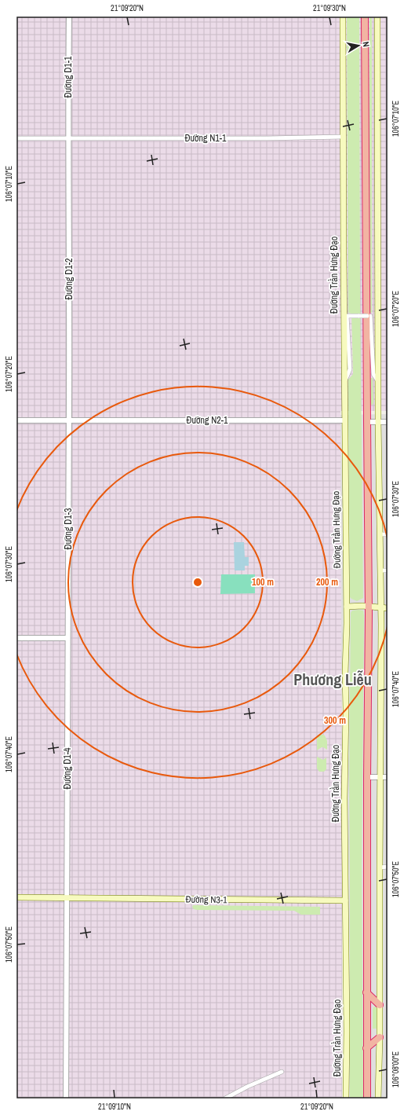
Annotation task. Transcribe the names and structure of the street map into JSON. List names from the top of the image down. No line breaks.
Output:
{"streets":{"main road":["Đường Trần Hưng Đạo","Đường N3-1"],"street":["Đường D1-1","Đường N1-1","Đường D1-2","Đường N2-1","Đường D1-3","Đường D1-4"]},"crossings":[["Đường D1-1","Đường N1-1"],["Đường D1-1","Đường D1-2"],["Đường N1-1","Đường Trần Hưng Đạo"],["Đường N1-1","Đường D1-2"],["Đường Trần Hưng Đạo","Đường N2-1"],["Đường Trần Hưng Đạo","Đường N3-1"],["Đường D1-2","Đường N2-1"],["Đường D1-2","Đường D1-3"],["Đường N2-1","Đường D1-3"],["Đường D1-3","Đường D1-4"],["Đường D1-4","Đường N3-1"]],"districts":["Phương Liễu"],"north":"right","coordinates":["21°09'20\"N","21°09'30\"N","106°07'10\"E","106°07'20\"E","106°07'30\"E","106°07'40\"E","106°07'50\"E","106°08'00\"E","21°09'10\"N"],"rings":["100 m","200 m","300 m"]}
